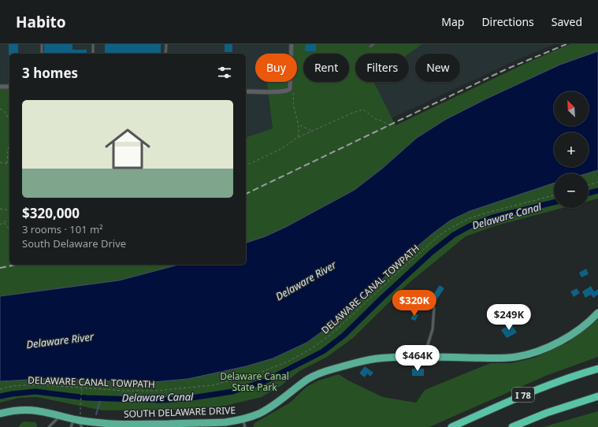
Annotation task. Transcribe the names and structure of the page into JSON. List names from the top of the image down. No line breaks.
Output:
{"streets":{"highway":["I 78","SOUTH DELAWARE DRIVE"],"path":["DELAWARE CANAL TOWPATH"]},"water":["Delaware Canal","Delaware River"],"parks":["Delaware Canal State Park"],"north":"top left","page":{"header":"Habito","nav":["Map","Directions","Saved"],"chip":["Buy","Rent","Filters","New"],"heading":"3 homes","map_buttons":["+","−"],"list":[{"name":"$320,000","note":"3 rooms · 101 m² · South Delaware Drive"}],"price":["$320K","$249K","$464K"]}}
